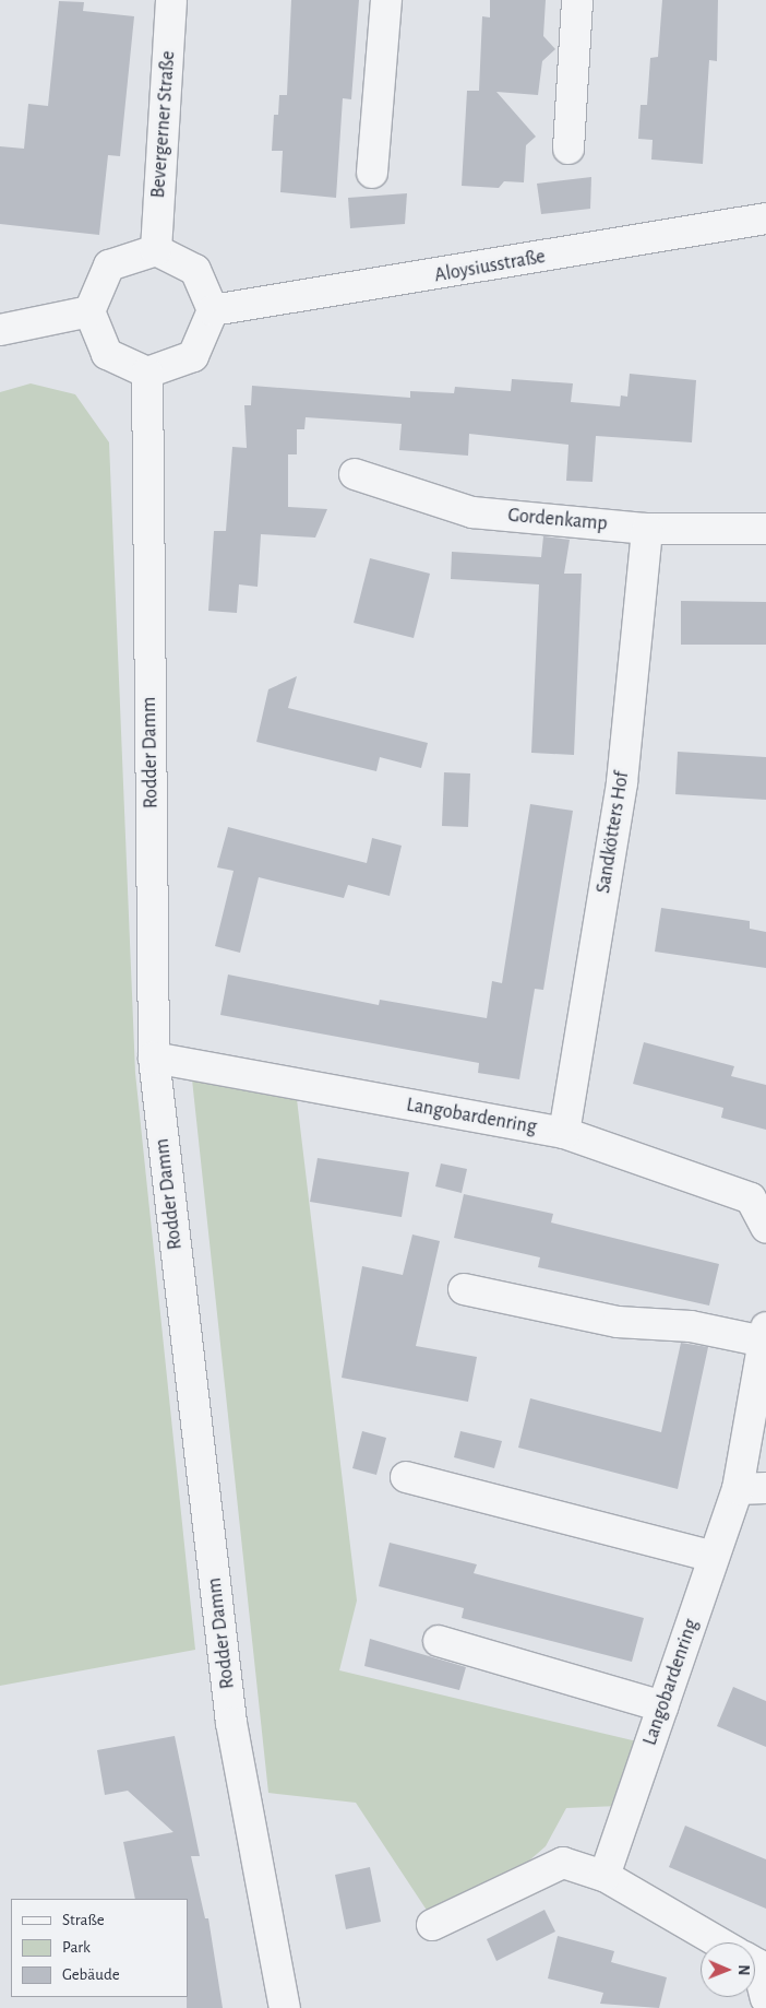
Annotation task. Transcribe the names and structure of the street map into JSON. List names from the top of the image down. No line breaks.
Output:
{"streets":{"street":["Bevergerner Straße","Aloysiusstraße","Gordenkamp","Rodder Damm","Sandkötters Hof","Langobardenring"]},"crossings":[["Bevergerner Straße","Aloysiusstraße"],["Bevergerner Straße","Rodder Damm"],["Aloysiusstraße","Rodder Damm"],["Gordenkamp","Sandkötters Hof"],["Rodder Damm","Langobardenring"],["Sandkötters Hof","Langobardenring"]],"legend":["Straße","Park","Gebäude"],"north":"right"}
